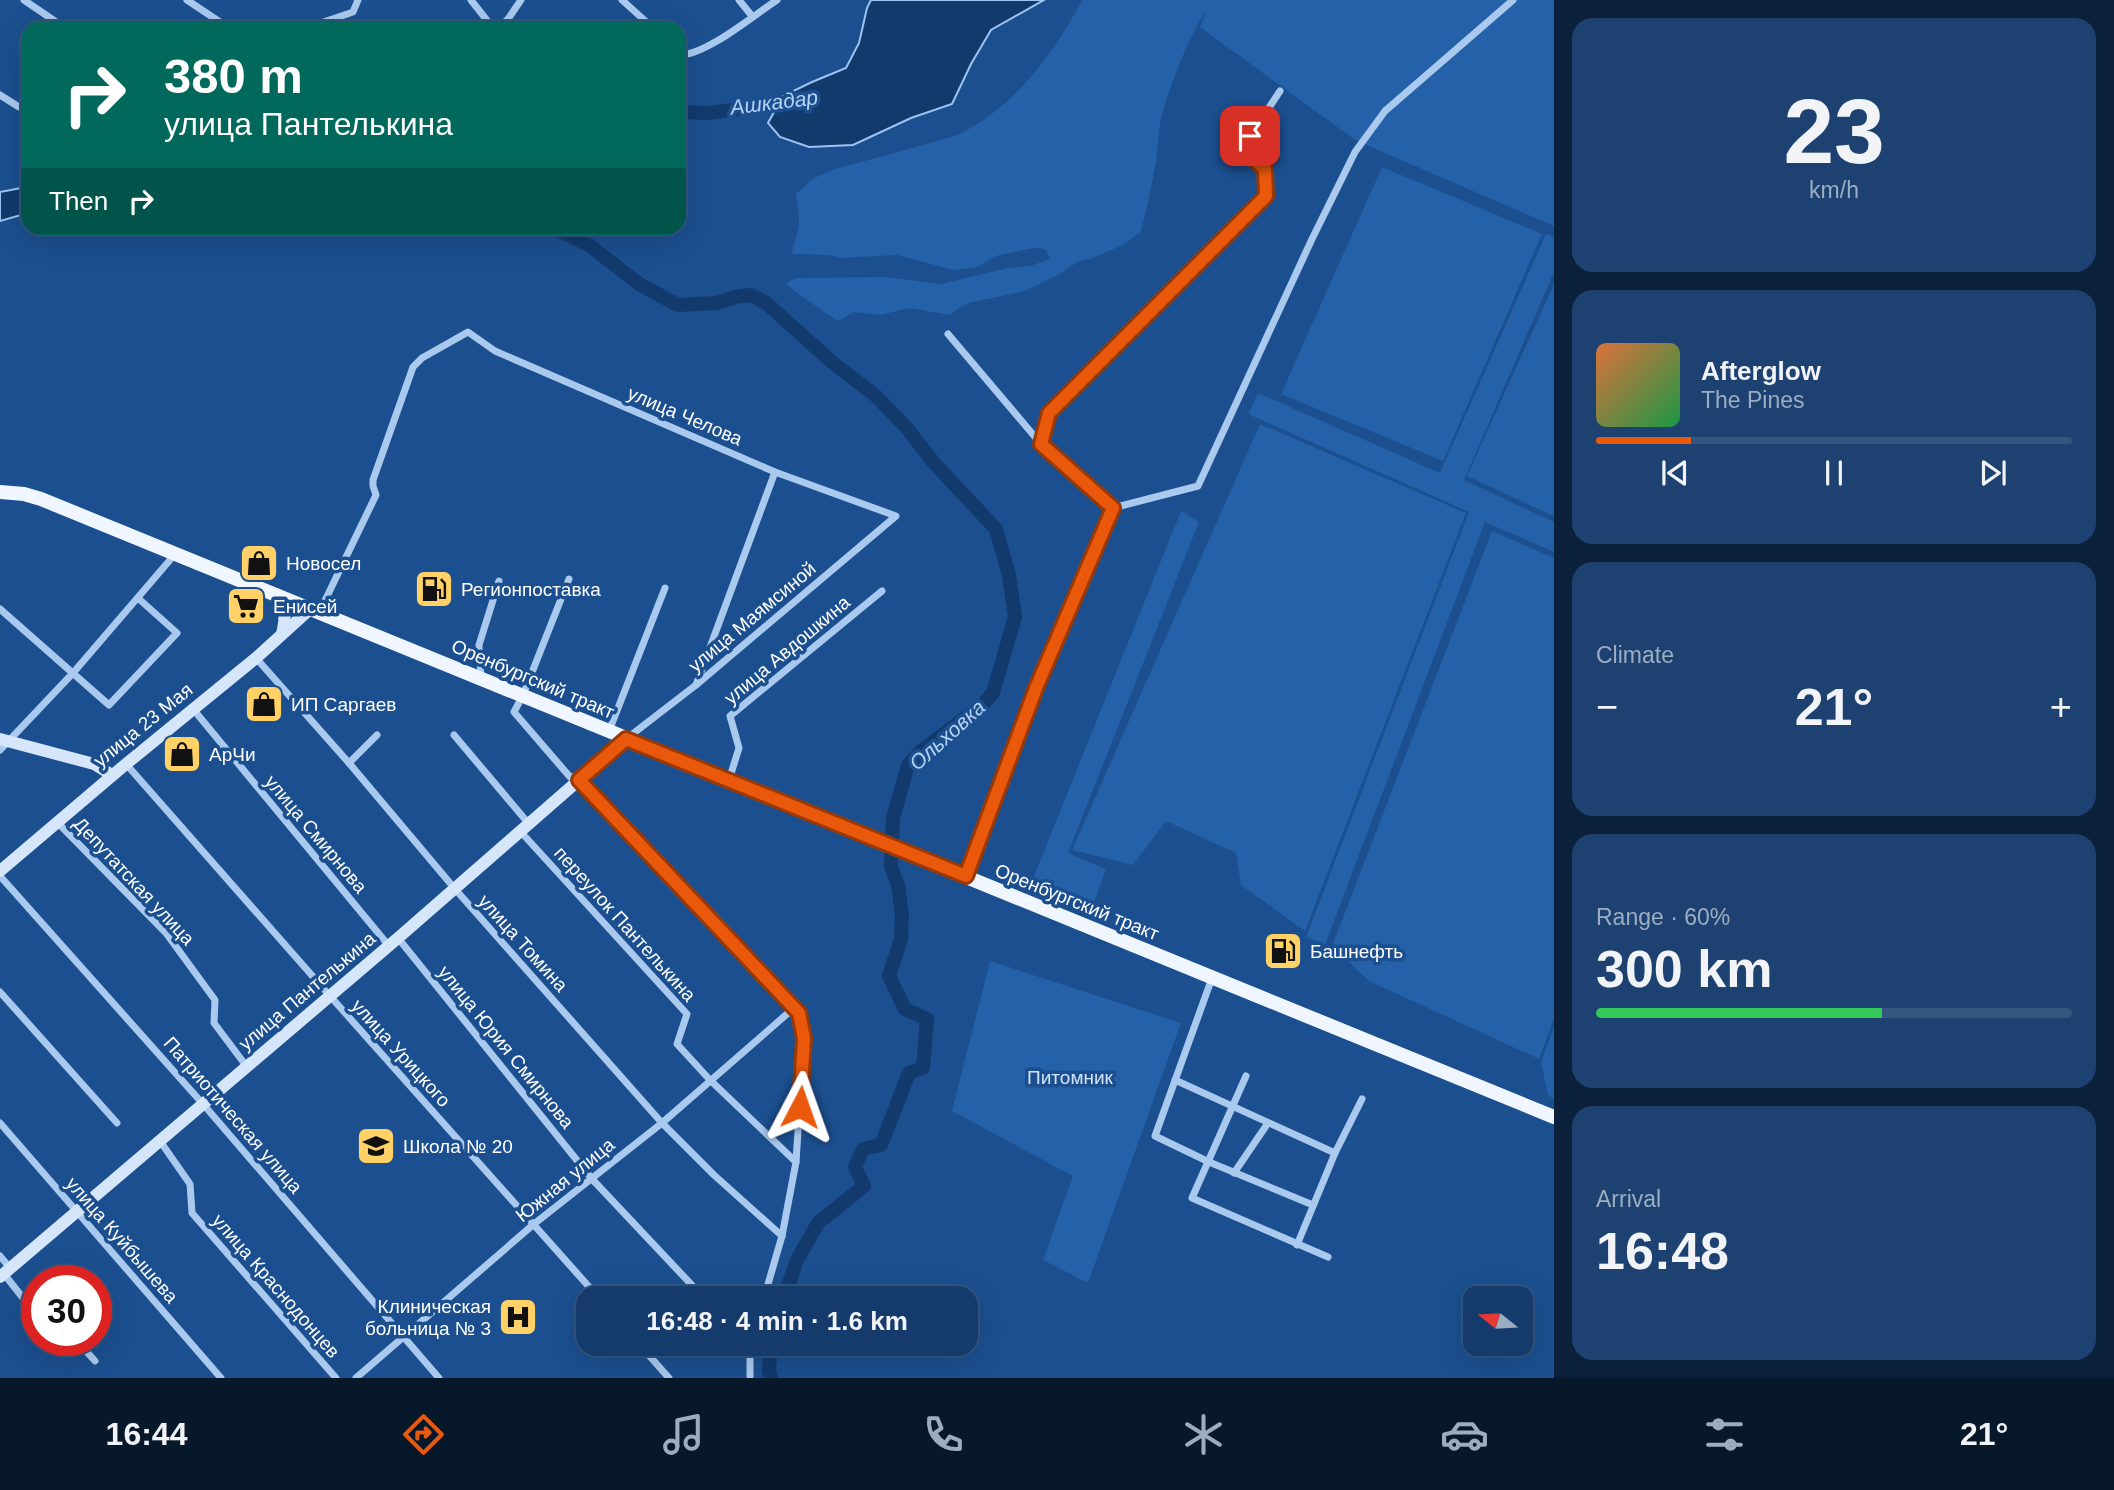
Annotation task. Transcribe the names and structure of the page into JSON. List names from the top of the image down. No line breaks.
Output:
{"streets":{"main road":["Оренбургский тракт","улица 23 Мая","улица Пантелькина"],"street":["улица Челова","улица Маямсиной","улица Авдошкина","улица Смирнова","Депутатская улица","переулок Пантелькина","улица Томина","улица Юрия Смирнова","улица Урицкого","Патриотическая улица","Южная улица","улица Куйбышева","улица Краснодонцев"]},"crossings":[["улица Челова","улица Маямсиной"],["улица Челова","Оренбургский тракт"],["улица Челова","улица 23 Мая"],["улица Маямсиной","Оренбургский тракт"],["улица Маямсиной","улица Пантелькина"],["улица Авдошкина","Оренбургский тракт"],["Оренбургский тракт","улица 23 Мая"],["Оренбургский тракт","улица Пантелькина"],["улица 23 Мая","улица Смирнова"],["улица 23 Мая","Депутатская улица"],["улица 23 Мая","улица Томина"],["улица 23 Мая","улица Урицкого"],["улица 23 Мая","Патриотическая улица"],["улица Смирнова","улица Пантелькина"],["улица Смирнова","улица Юрия Смирнова"],["Депутатская улица","улица Пантелькина"],["переулок Пантелькина","улица Пантелькина"],["переулок Пантелькина","Южная улица"],["улица Томина","улица Пантелькина"],["улица Томина","Южная улица"],["улица Пантелькина","улица Юрия Смирнова"],["улица Пантелькина","улица Урицкого"],["улица Пантелькина","Патриотическая улица"],["улица Пантелькина","улица Куйбышева"],["улица Пантелькина","улица Краснодонцев"],["улица Юрия Смирнова","Южная улица"],["улица Урицкого","Южная улица"],["Патриотическая улица","Южная улица"]],"water":["Ашкадар","Ольховка"],"parks":["Питомник"],"places":{"shop":["Новосел","ИП Саргаев","АрЧи"],"fuel station":["Регионпоставка","Башнефть"],"supermarket":["Енисей"],"school or university":["Школа № 20"],"hospital":["Клиническая больница № 3"]},"north":"left","page":{"tile":[["23","km/h"],"Climate",["Range · 60%","300 km"],["Arrival","16:48"]],"turn":["380 m","улица Пантелькина"],"then":"Then","song":["Afterglow","The Pines"],"heat":["−","21°","+"],"limit":"30","trip":"16:48 · 4 min · 1.6 km","tabs":["16:44","21°"]}}
